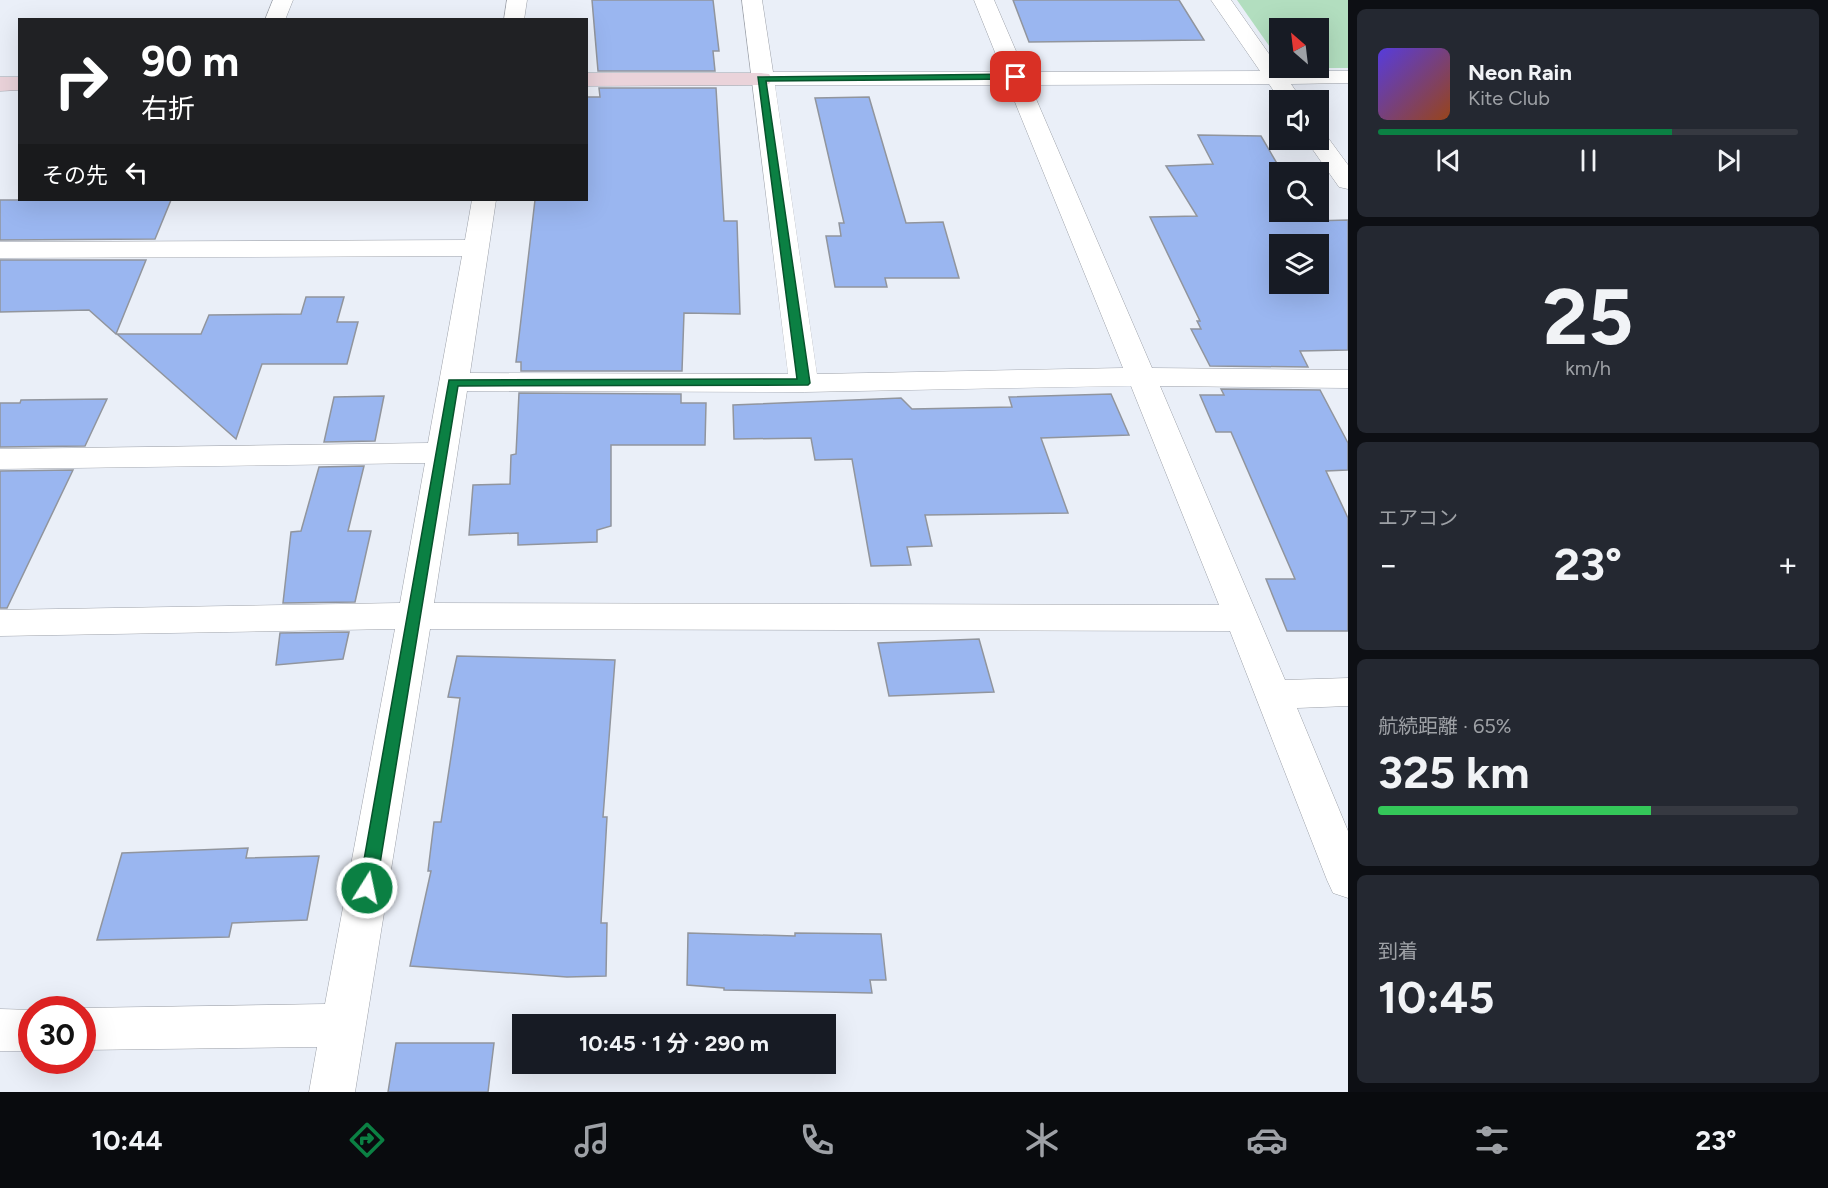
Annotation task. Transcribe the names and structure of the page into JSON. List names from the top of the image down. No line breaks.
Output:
{"north":"top left","page":{"turn":["90 m","右折"],"song":["Neon Rain","Kite Club"],"then":"その先","tile":[["25","km/h"],"エアコン",["航続距離 · 65%","325 km"],["到着","10:45"]],"heat":["−","23°","+"],"limit":"30","trip":"10:45 · 1 分 · 290 m","tabs":["10:44","23°"]}}
